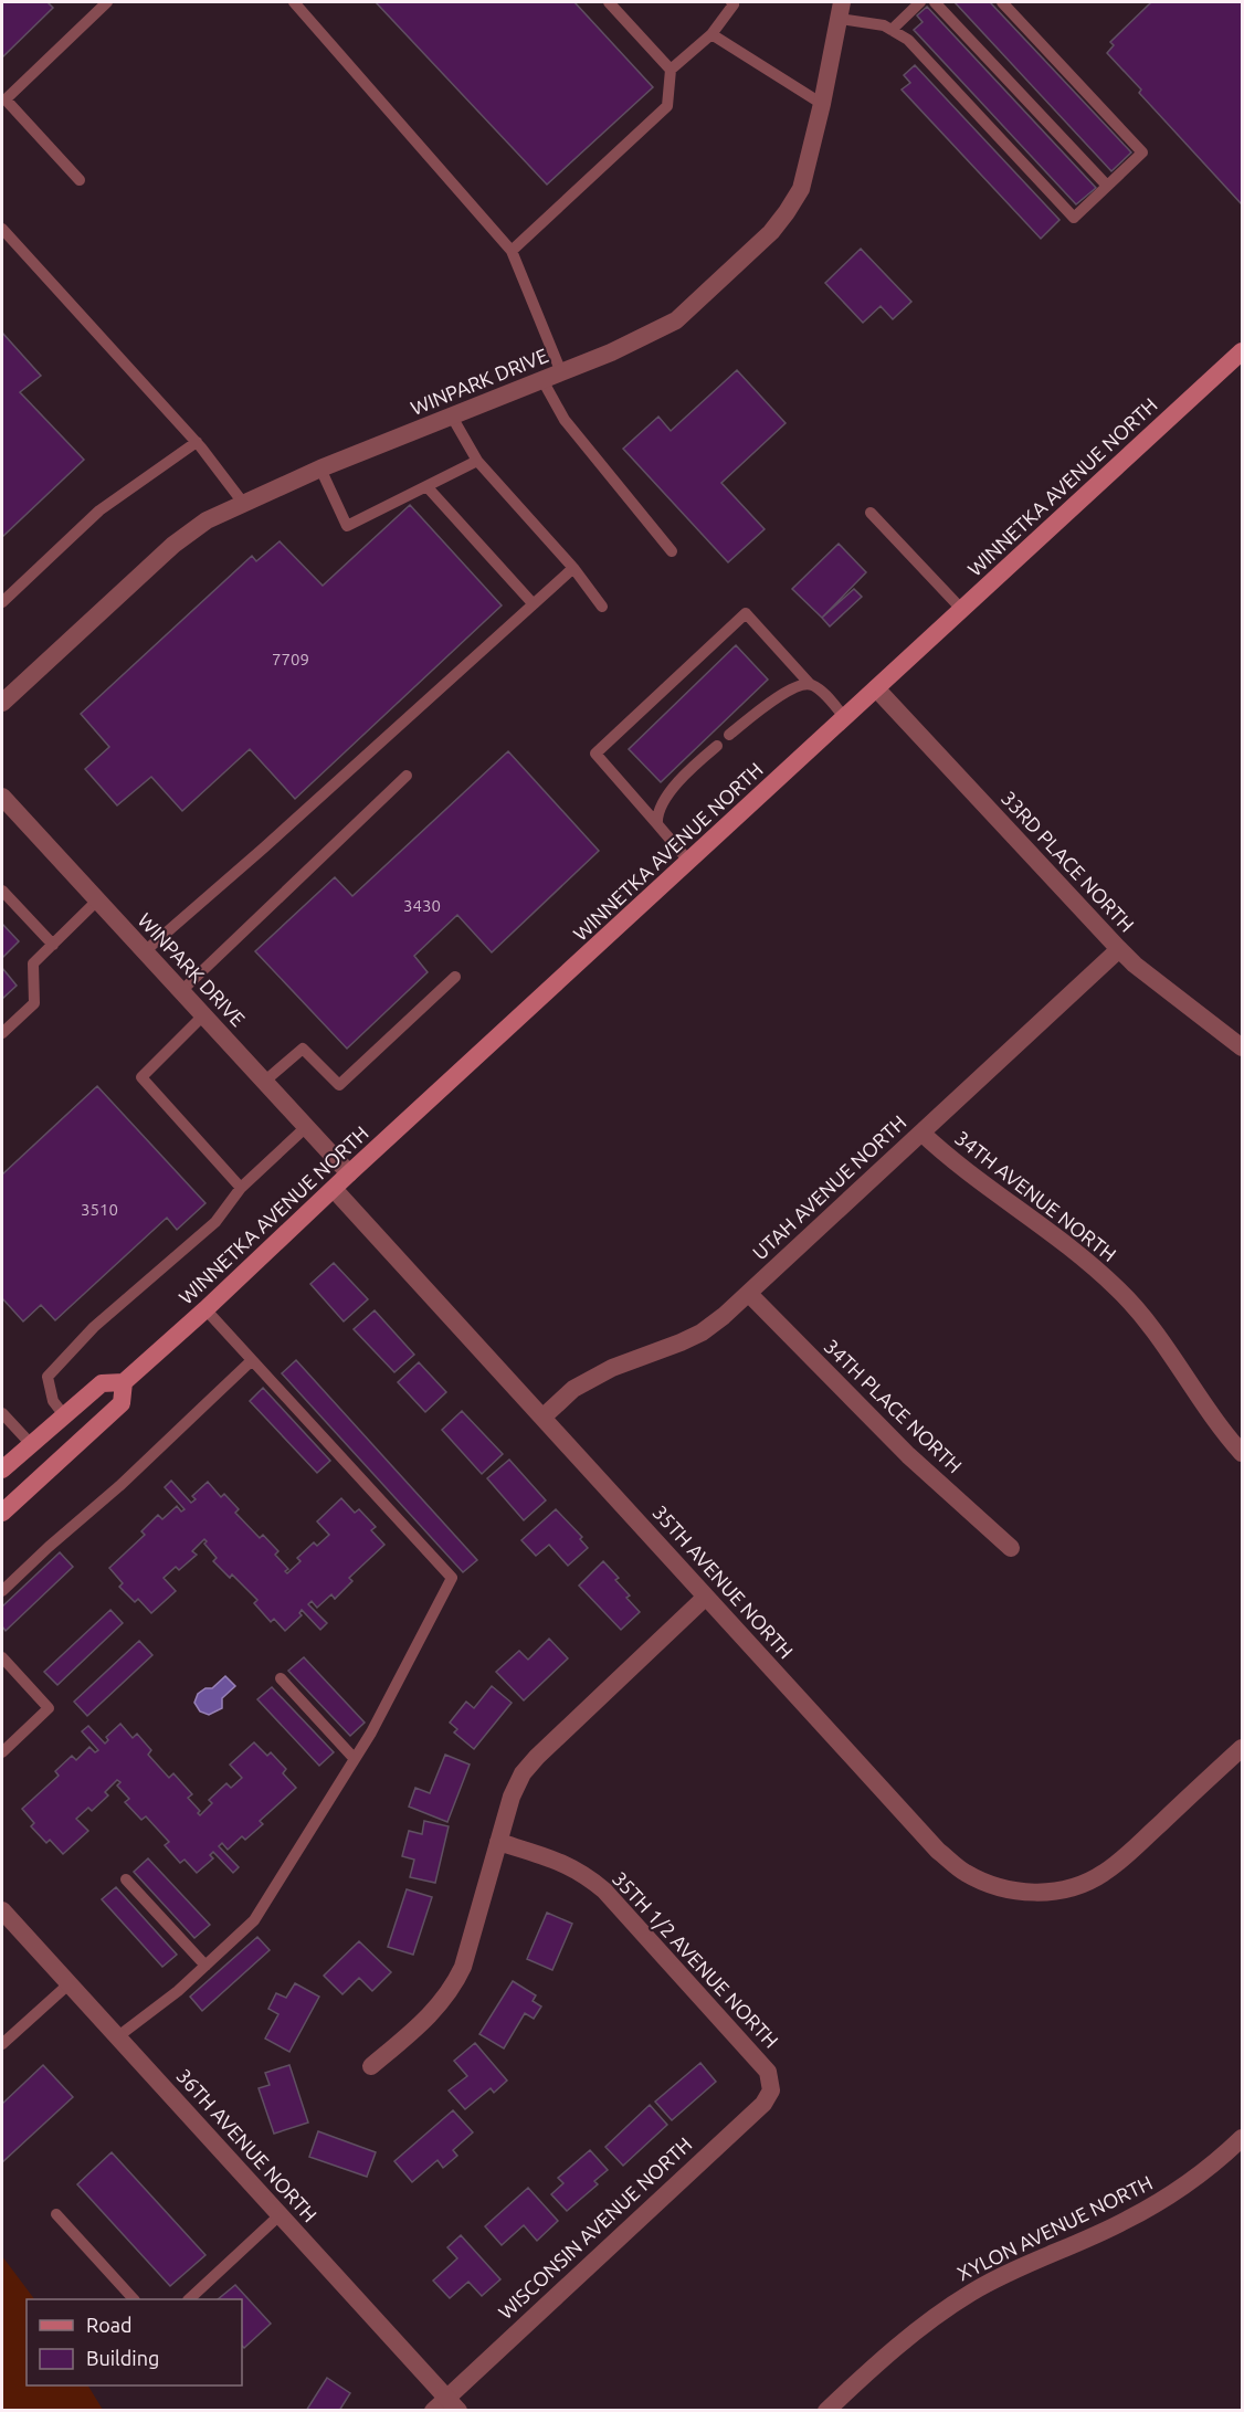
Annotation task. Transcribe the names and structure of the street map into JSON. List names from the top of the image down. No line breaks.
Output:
{"streets":{"main road":["WINNETKA AVENUE NORTH"],"street":["WINPARK DRIVE","33RD PLACE NORTH","UTAH AVENUE NORTH","34TH AVENUE NORTH","34TH PLACE NORTH","35TH AVENUE NORTH","35TH 1/2 AVENUE NORTH","36TH AVENUE NORTH","WISCONSIN AVENUE NORTH","XYLON AVENUE NORTH"]},"crossings":[["WINPARK DRIVE","WINNETKA AVENUE NORTH"],["WINNETKA AVENUE NORTH","33RD PLACE NORTH"],["WINNETKA AVENUE NORTH","35TH AVENUE NORTH"],["33RD PLACE NORTH","UTAH AVENUE NORTH"],["UTAH AVENUE NORTH","34TH AVENUE NORTH"],["UTAH AVENUE NORTH","34TH PLACE NORTH"],["UTAH AVENUE NORTH","35TH AVENUE NORTH"],["35TH 1/2 AVENUE NORTH","WISCONSIN AVENUE NORTH"],["36TH AVENUE NORTH","WISCONSIN AVENUE NORTH"]],"house_numbers":["7709","3430","3510"],"legend":["Road","Building"]}
